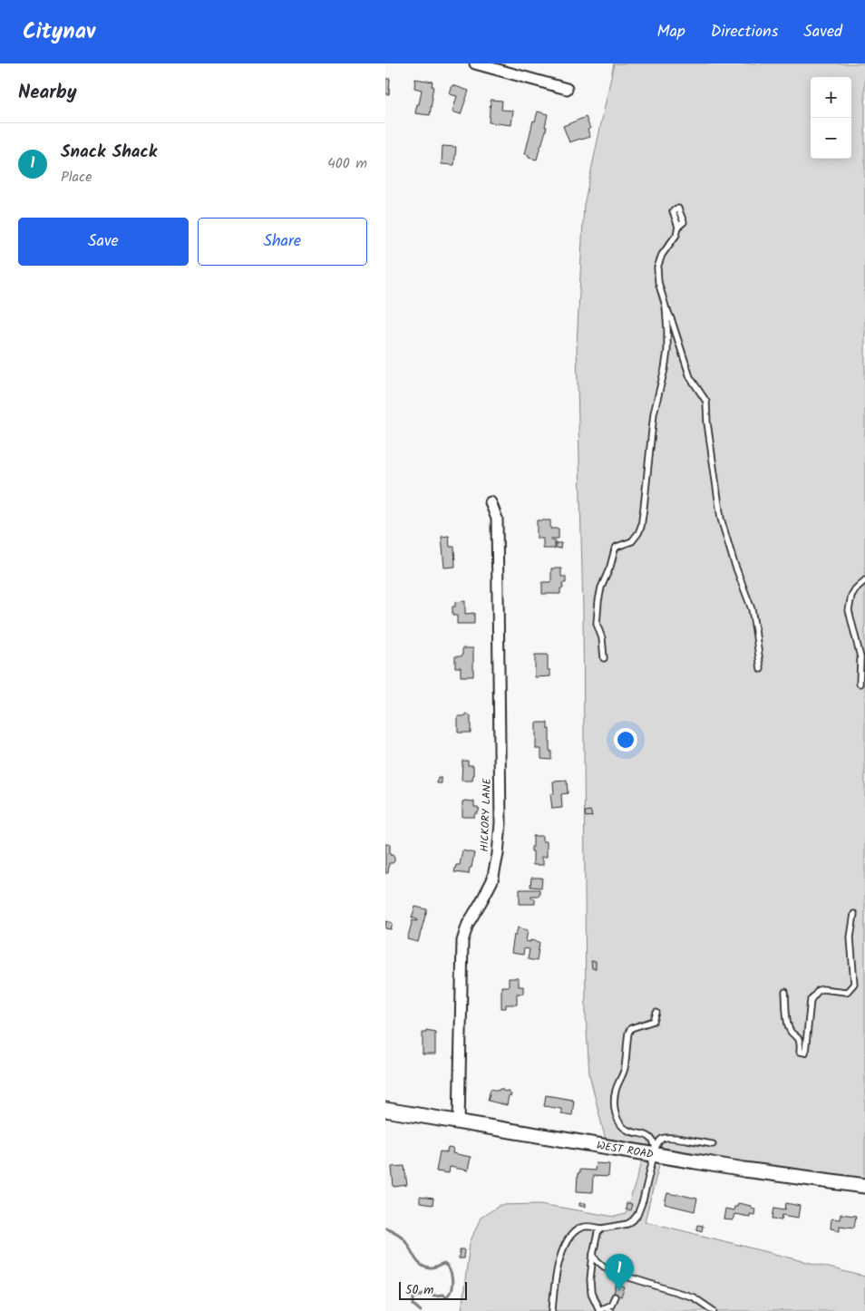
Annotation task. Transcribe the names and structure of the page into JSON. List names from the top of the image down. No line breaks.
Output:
{"streets":{"street":["HICKORY LANE","WEST ROAD"]},"crossings":[["HICKORY LANE","WEST ROAD"]],"scale_bar":"50 m","page":{"header":"Citynav","nav":["Map","Directions","Saved"],"heading":"Nearby","map_buttons":["+","−"],"list":[{"mark":"1","name":"Snack Shack","note":"Place","value":"400 m"}],"buttons":["Save","Share"],"pins":"1","scale":"50 m"}}
